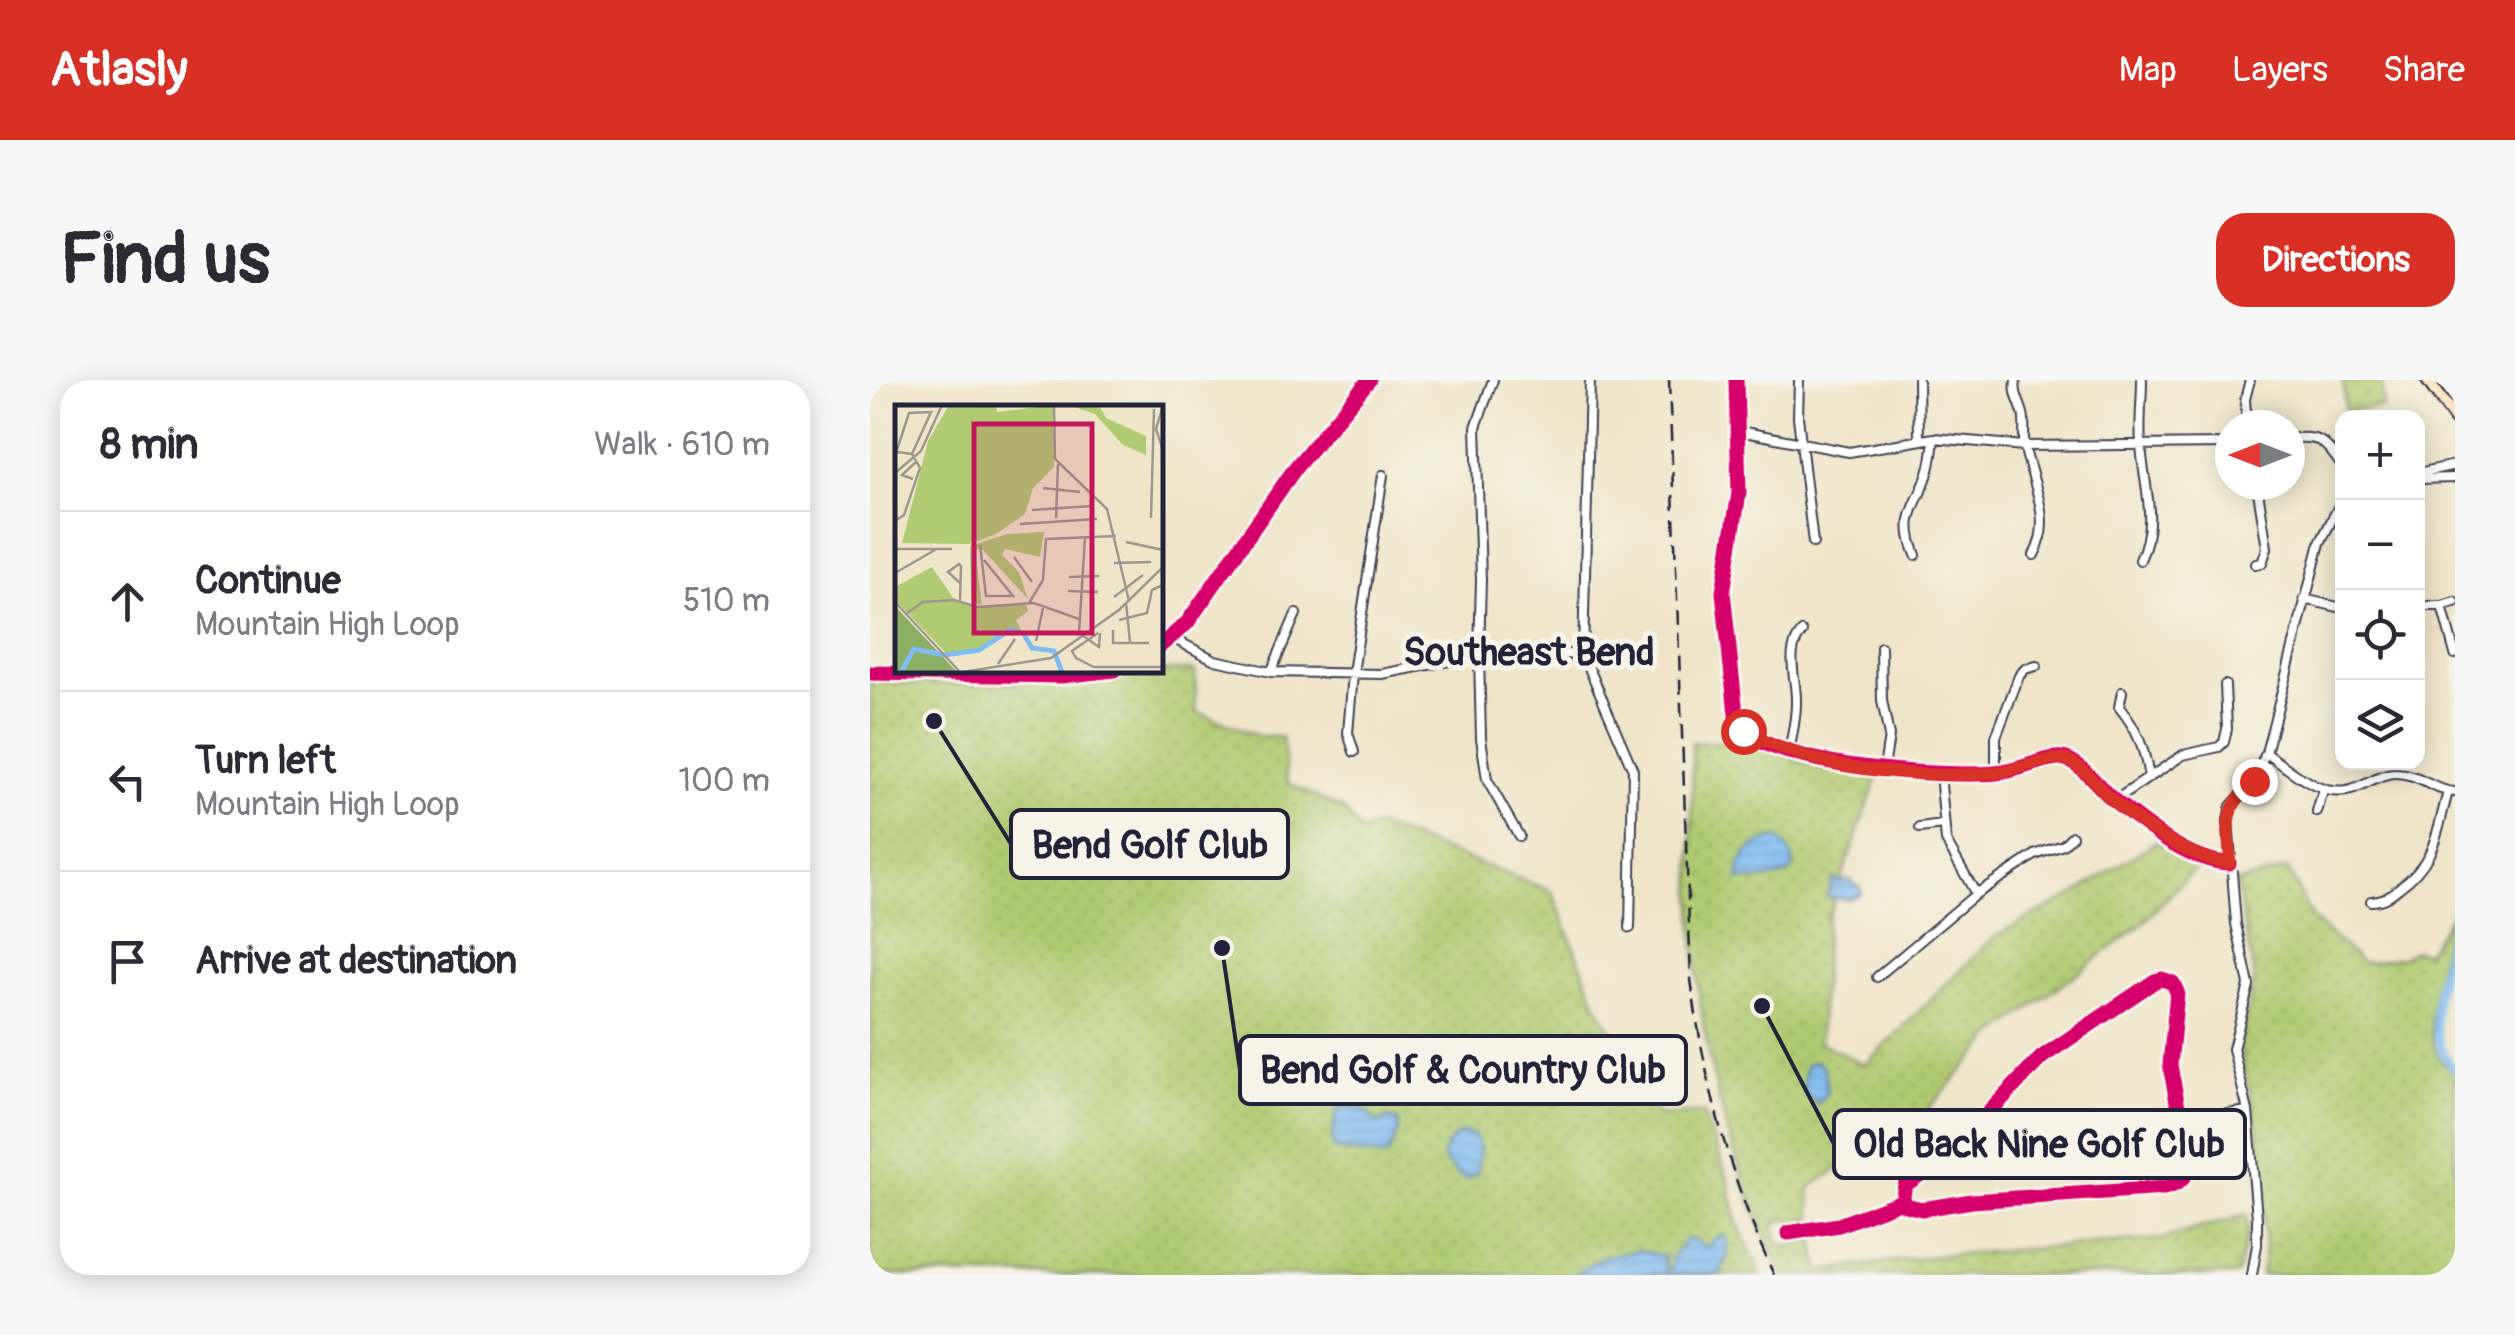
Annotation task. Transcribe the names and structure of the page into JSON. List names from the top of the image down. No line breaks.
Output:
{"districts":["Southeast Bend"],"places":["Bend Golf Club","Bend Golf & Country Club","Old Back Nine Golf Club"],"north":"left","page":{"header":"Atlasly","nav":["Map","Layers","Share"],"buttons":"Directions","title":"Find us","heading":["8 min","Walk · 610 m"],"map_buttons":["+","−"],"list":[["Continue","Mountain High Loop","510 m"],["Turn left","Mountain High Loop","100 m"],"Arrive at destination"]}}
